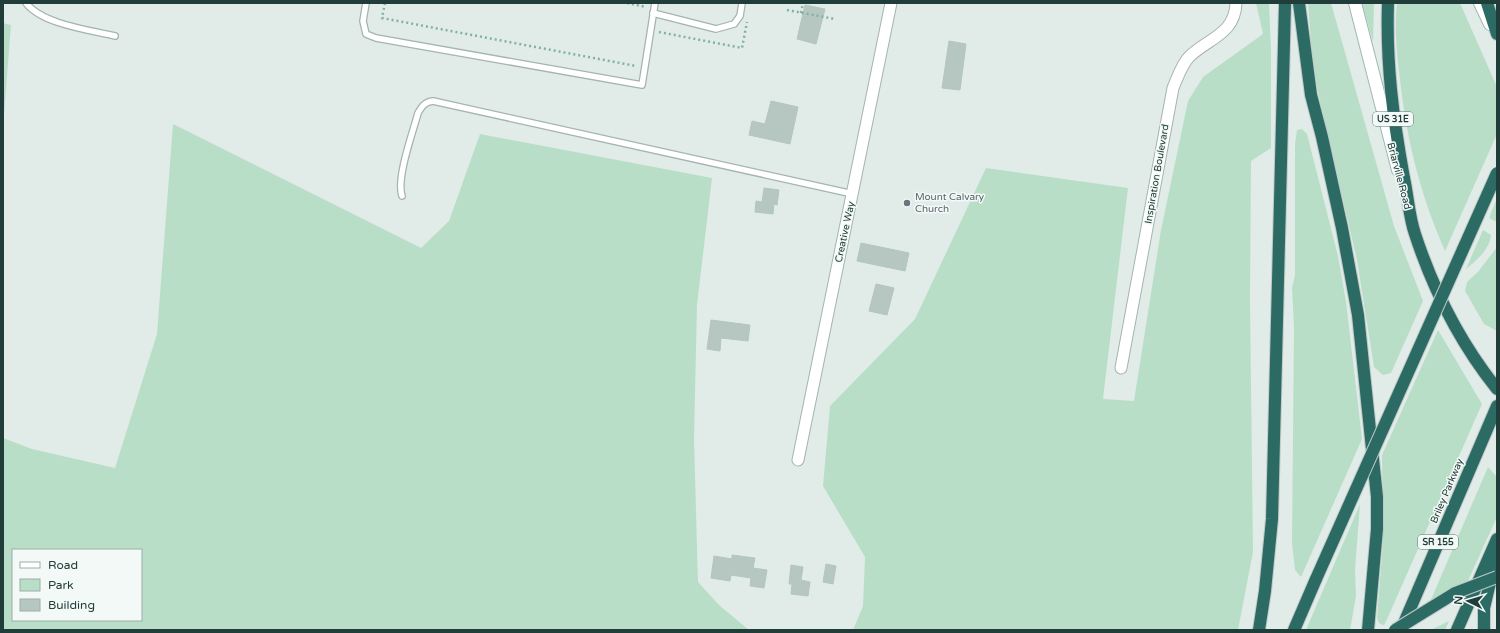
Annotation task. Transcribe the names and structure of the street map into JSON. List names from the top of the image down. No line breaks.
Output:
{"streets":{"highway":["US 31E","Briley Parkway","SR 155"],"main road":["Briarville Road"],"street":["Inspiration Boulevard","Creative Way"]},"crossings":[["US 31E","Briarville Road"]],"places":["Mount Calvary Church"],"legend":["Road","Park","Building"],"north":"left"}
